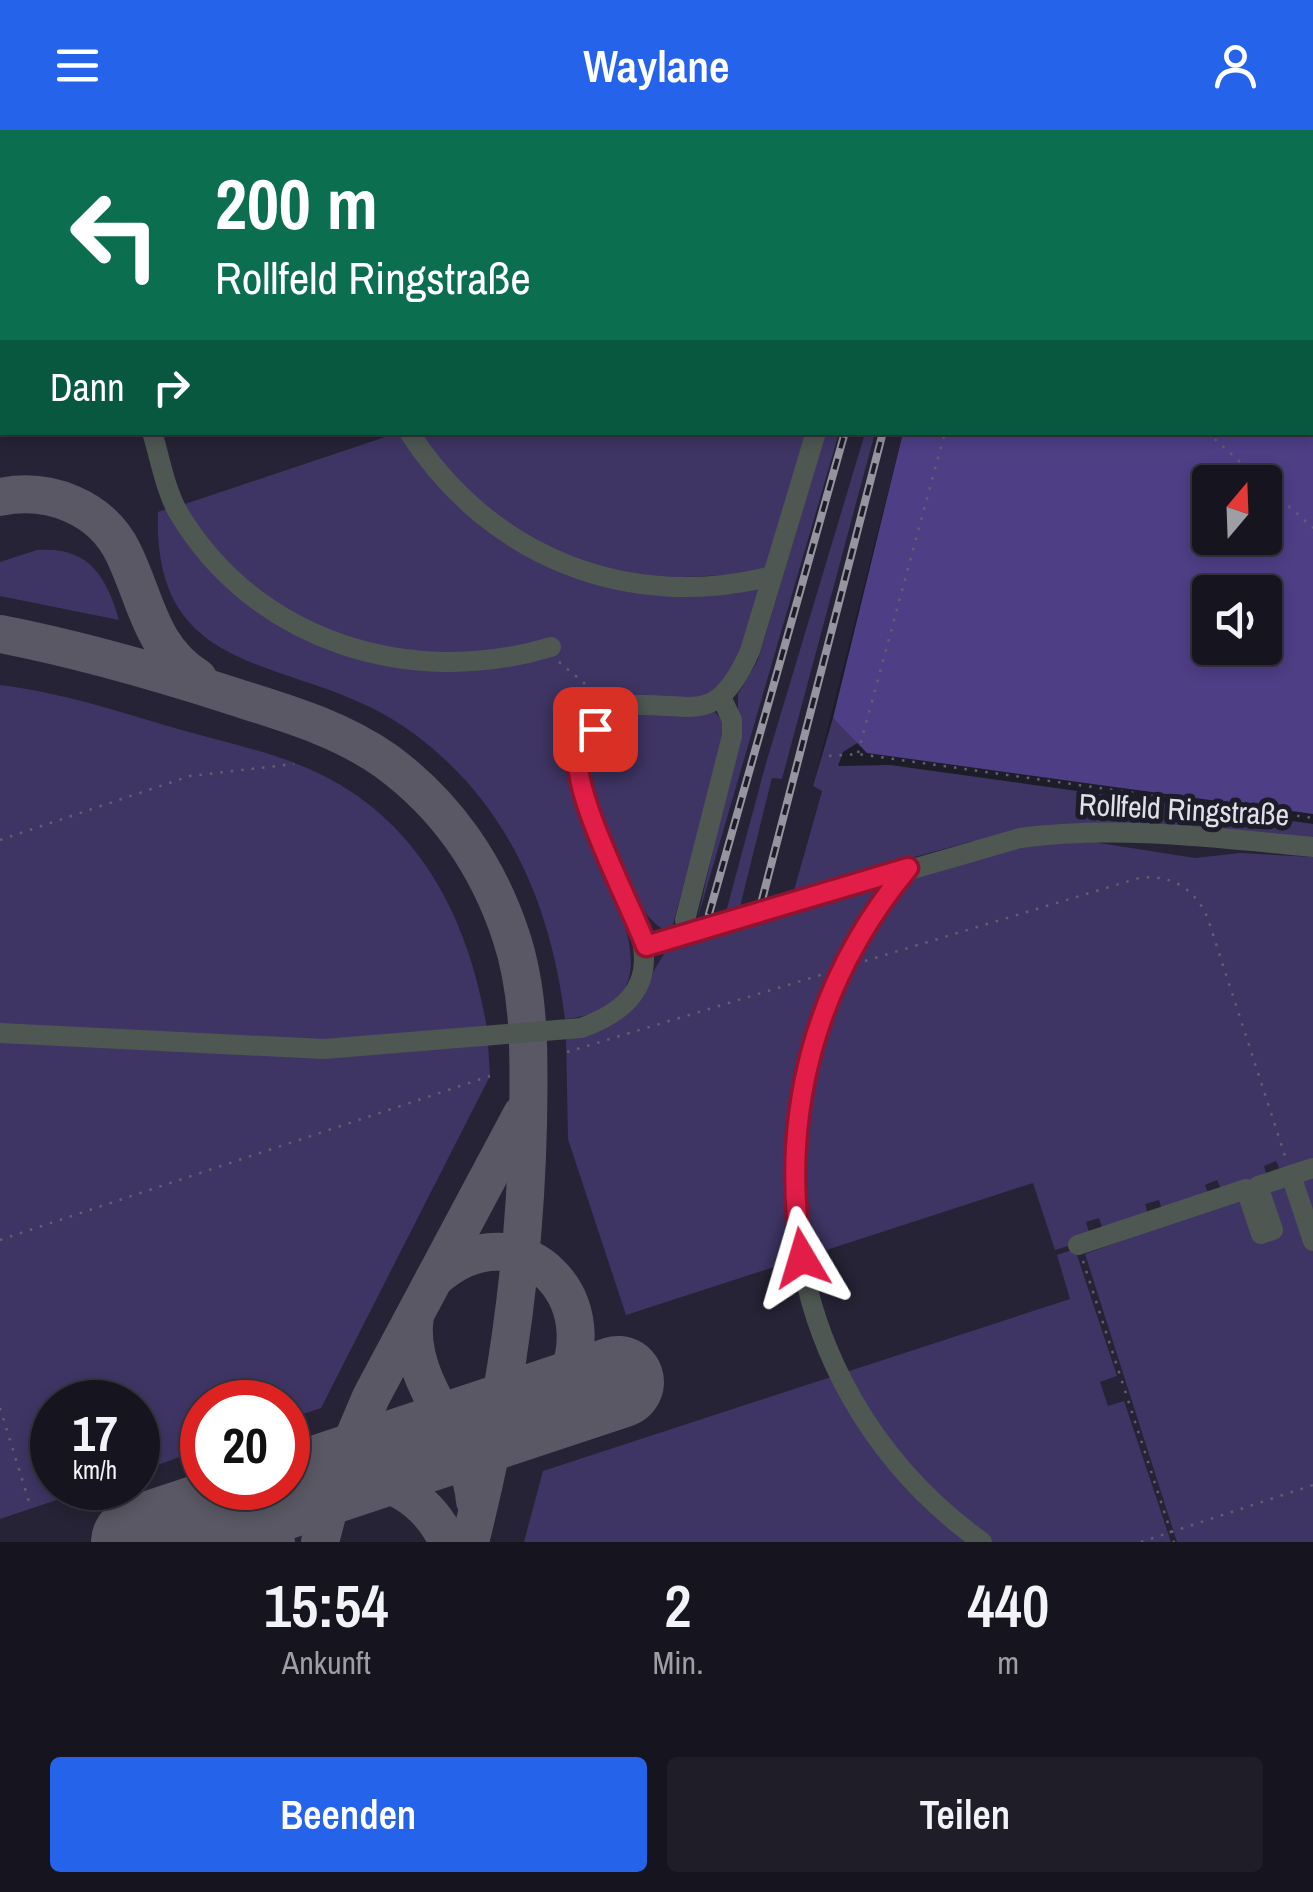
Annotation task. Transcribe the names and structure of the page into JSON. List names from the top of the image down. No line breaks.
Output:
{"streets":{"lane":["Rollfeld Ringstraße"]},"north":"top","page":{"header":"Waylane","turn":["200 m","Rollfeld Ringstraße"],"then":"Dann","speed":"17 km/h","limit":"20","eta":["15:54","Ankunft","2","Min.","440","m"],"buttons":["Beenden","Teilen"]}}
